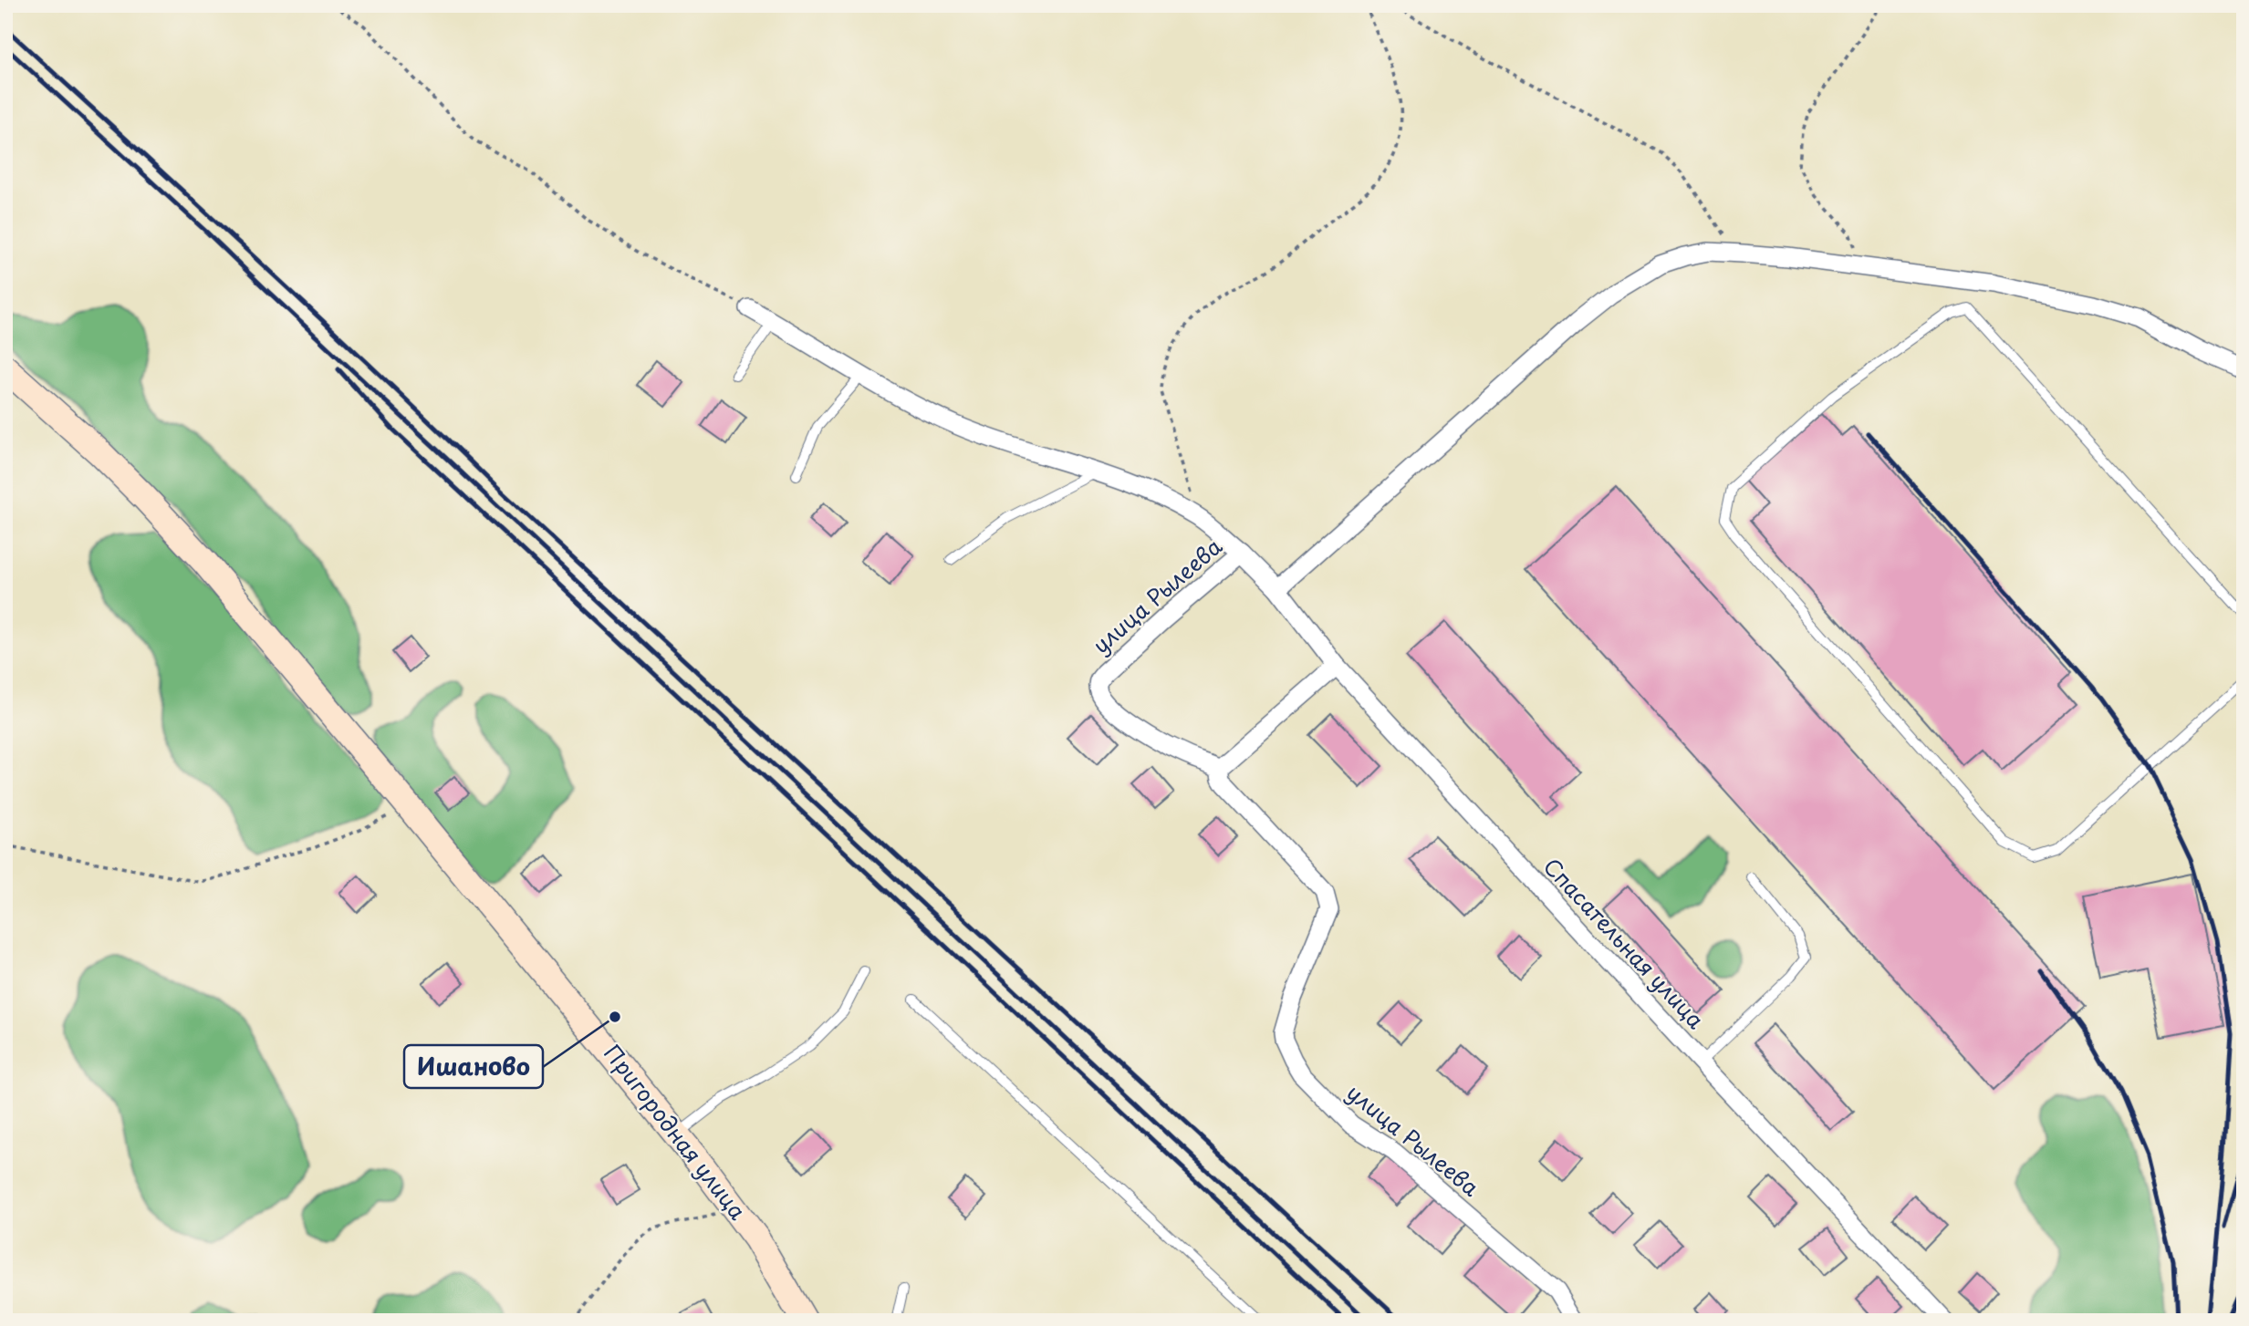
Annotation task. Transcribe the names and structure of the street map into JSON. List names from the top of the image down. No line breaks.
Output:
{"streets":{"main road":["Пригородная улица"],"street":["улица Рылеева","Спасательная улица"]},"crossings":[["улица Рылеева","Спасательная улица"]],"places":["Ишаново"]}
